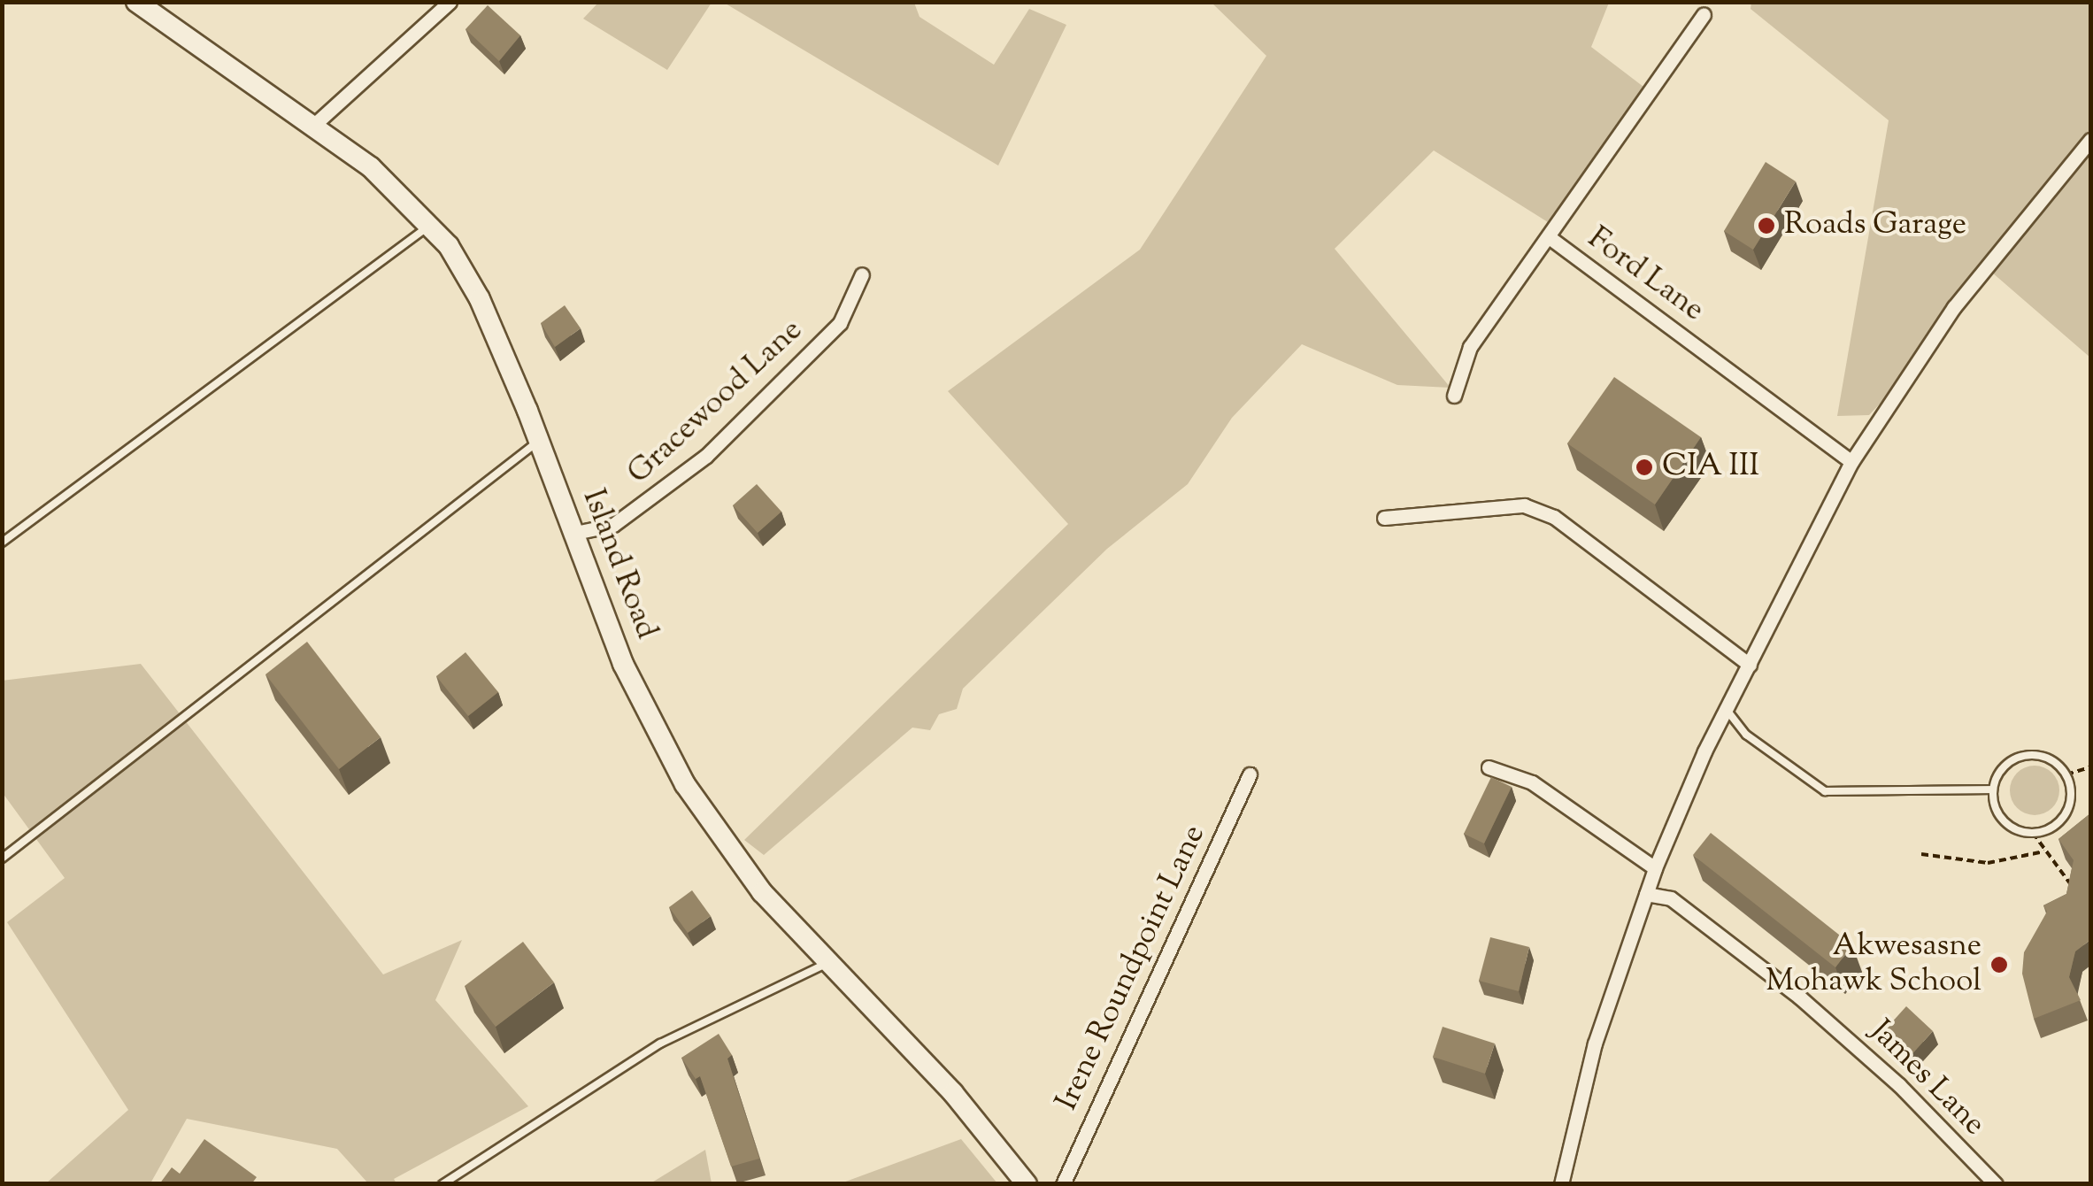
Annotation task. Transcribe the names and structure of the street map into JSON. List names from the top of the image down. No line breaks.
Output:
{"streets":{"street":["Ford Lane","Gracewood Lane","Island Road","Irene Roundpoint Lane","James Lane"]},"crossings":[["Gracewood Lane","Island Road"]],"places":["Roads Garage","CIA III","Akwesasne Mohawk School"]}
